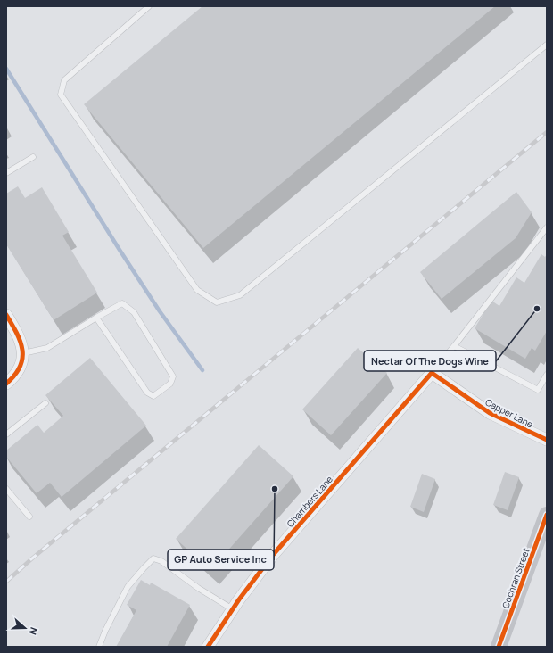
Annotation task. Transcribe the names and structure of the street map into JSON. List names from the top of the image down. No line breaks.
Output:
{"streets":{"main road":["Cochran Street"],"street":["Capper Lane","Chambers Lane"]},"crossings":[["Capper Lane","Chambers Lane"]],"places":["Nectar Of The Dogs Wine","GP Auto Service Inc"],"north":"right"}
